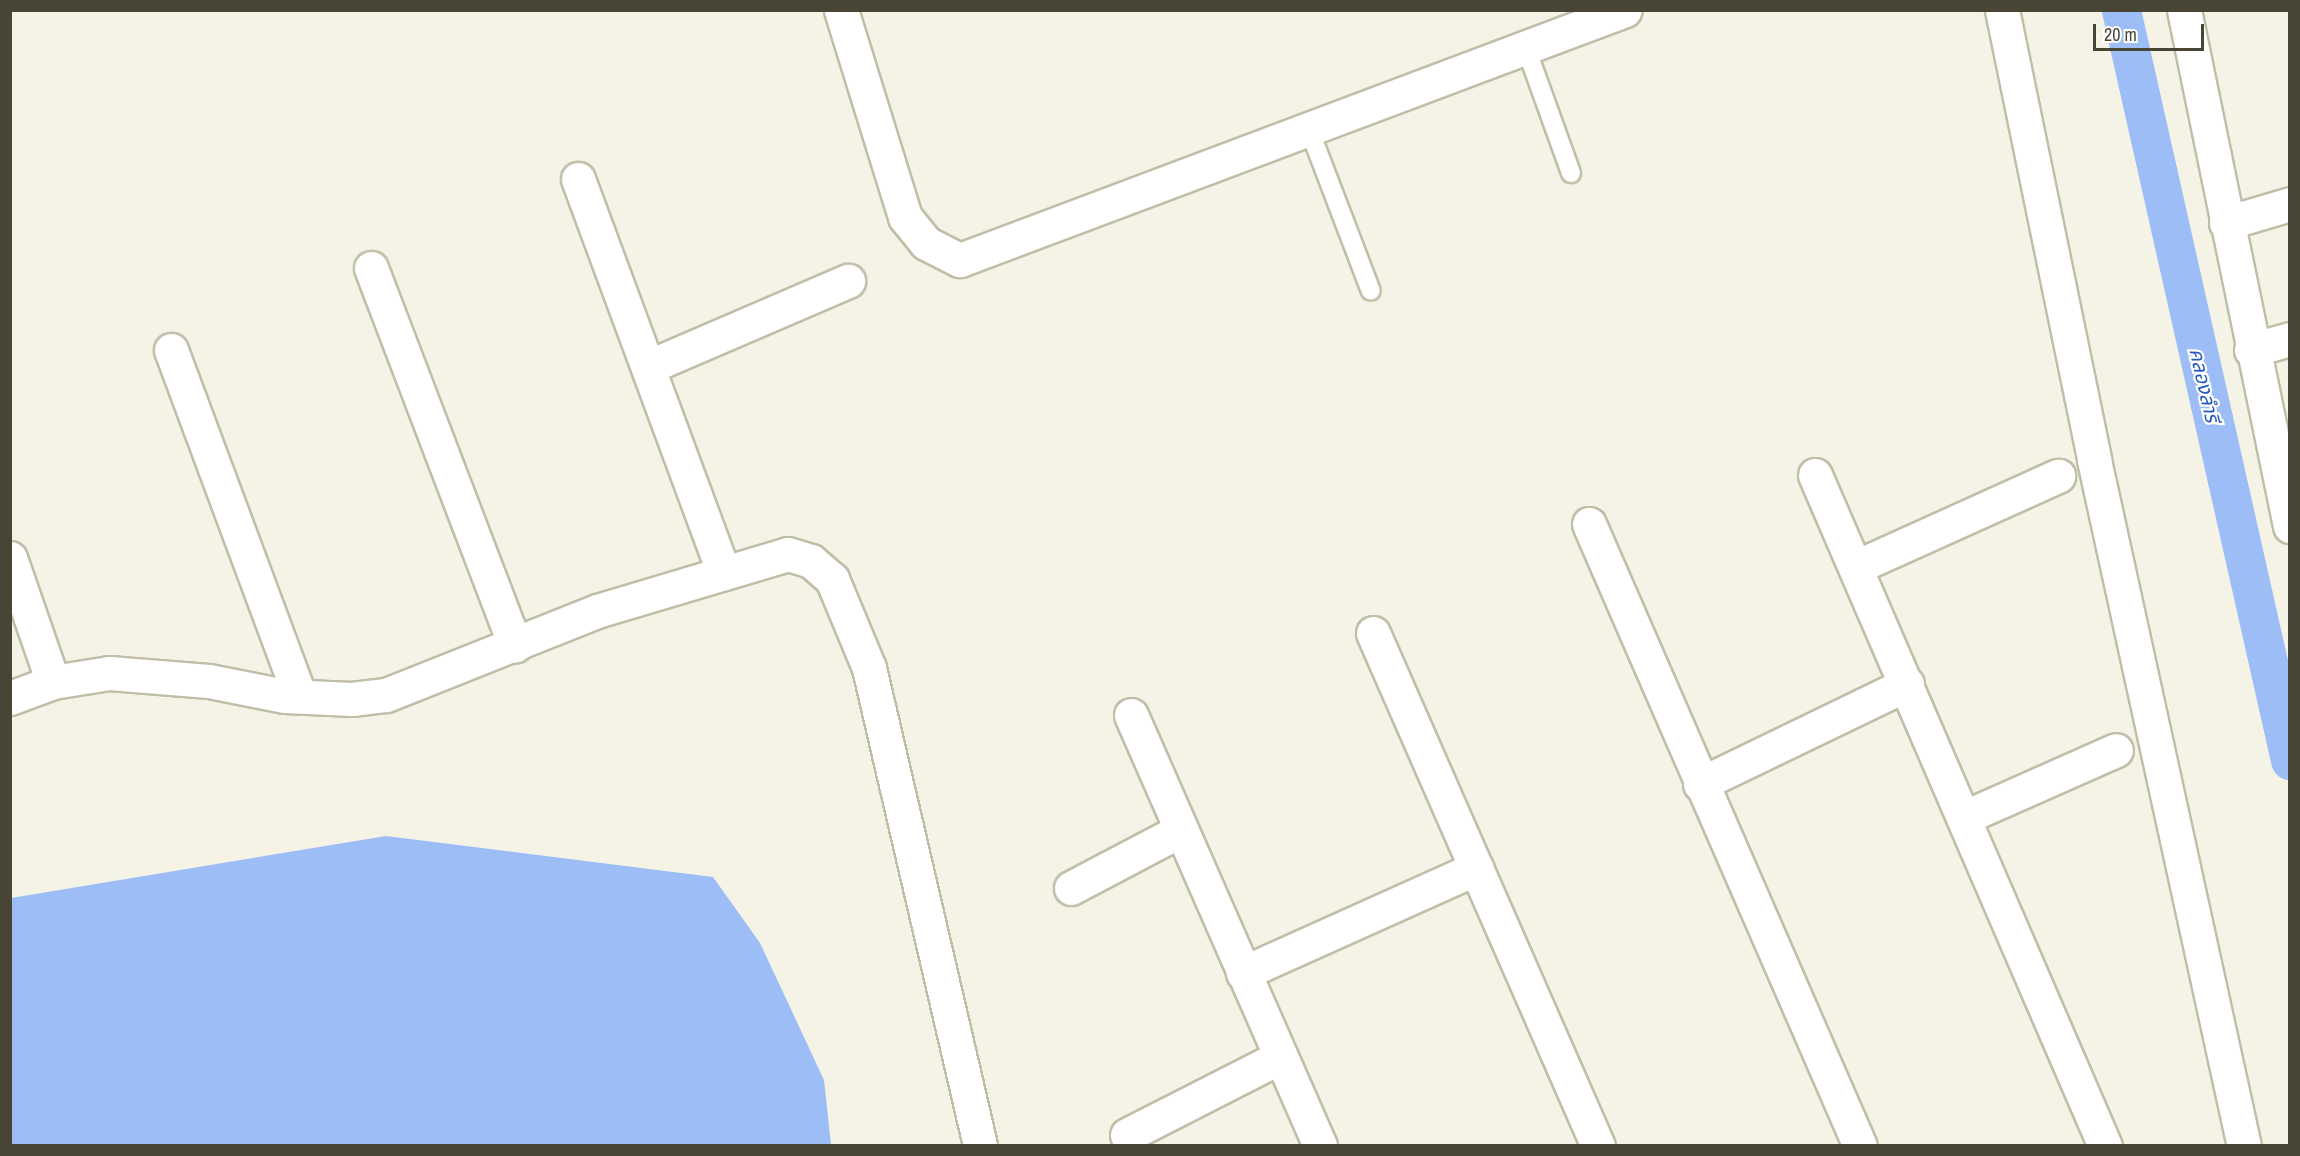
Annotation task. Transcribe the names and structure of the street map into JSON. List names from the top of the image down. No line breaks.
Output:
{"water":["คลองลำรี"],"scale_bar":"20 m"}
